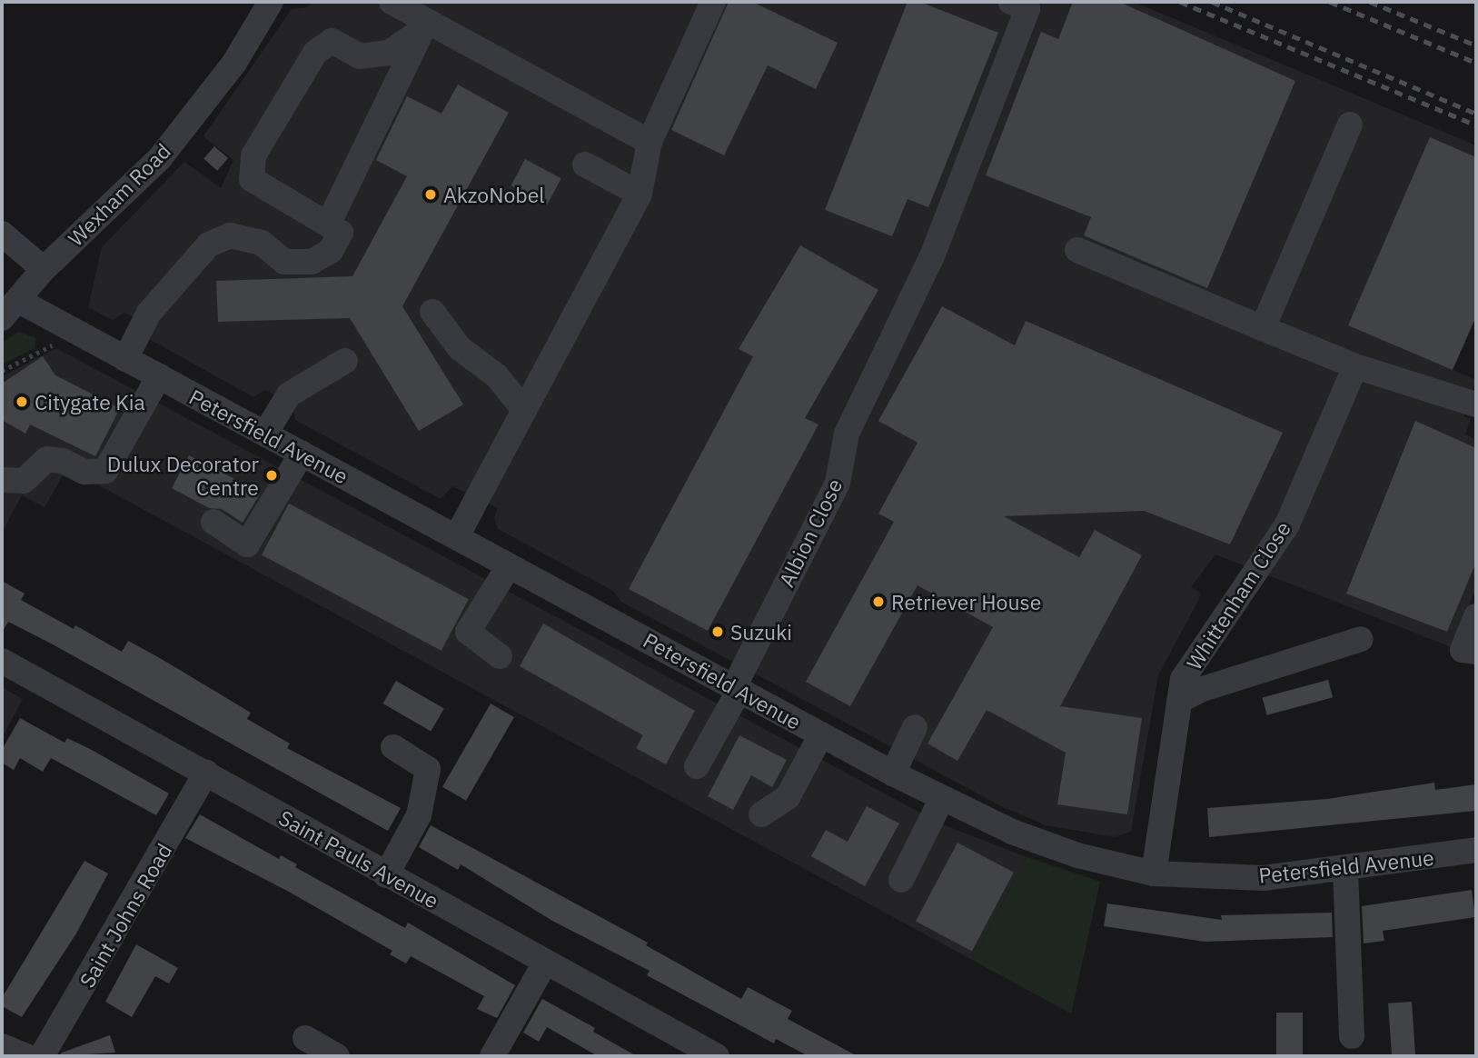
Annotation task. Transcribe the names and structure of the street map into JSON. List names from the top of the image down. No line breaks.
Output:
{"streets":{"street":["Wexham Road","Petersfield Avenue","Albion Close","Whittenham Close","Saint Pauls Avenue","Saint Johns Road"]},"crossings":[["Wexham Road","Petersfield Avenue"],["Petersfield Avenue","Albion Close"],["Petersfield Avenue","Whittenham Close"],["Saint Pauls Avenue","Saint Johns Road"]],"places":["AkzoNobel","Citygate Kia","Dulux Decorator Centre","Retriever House","Suzuki"]}
